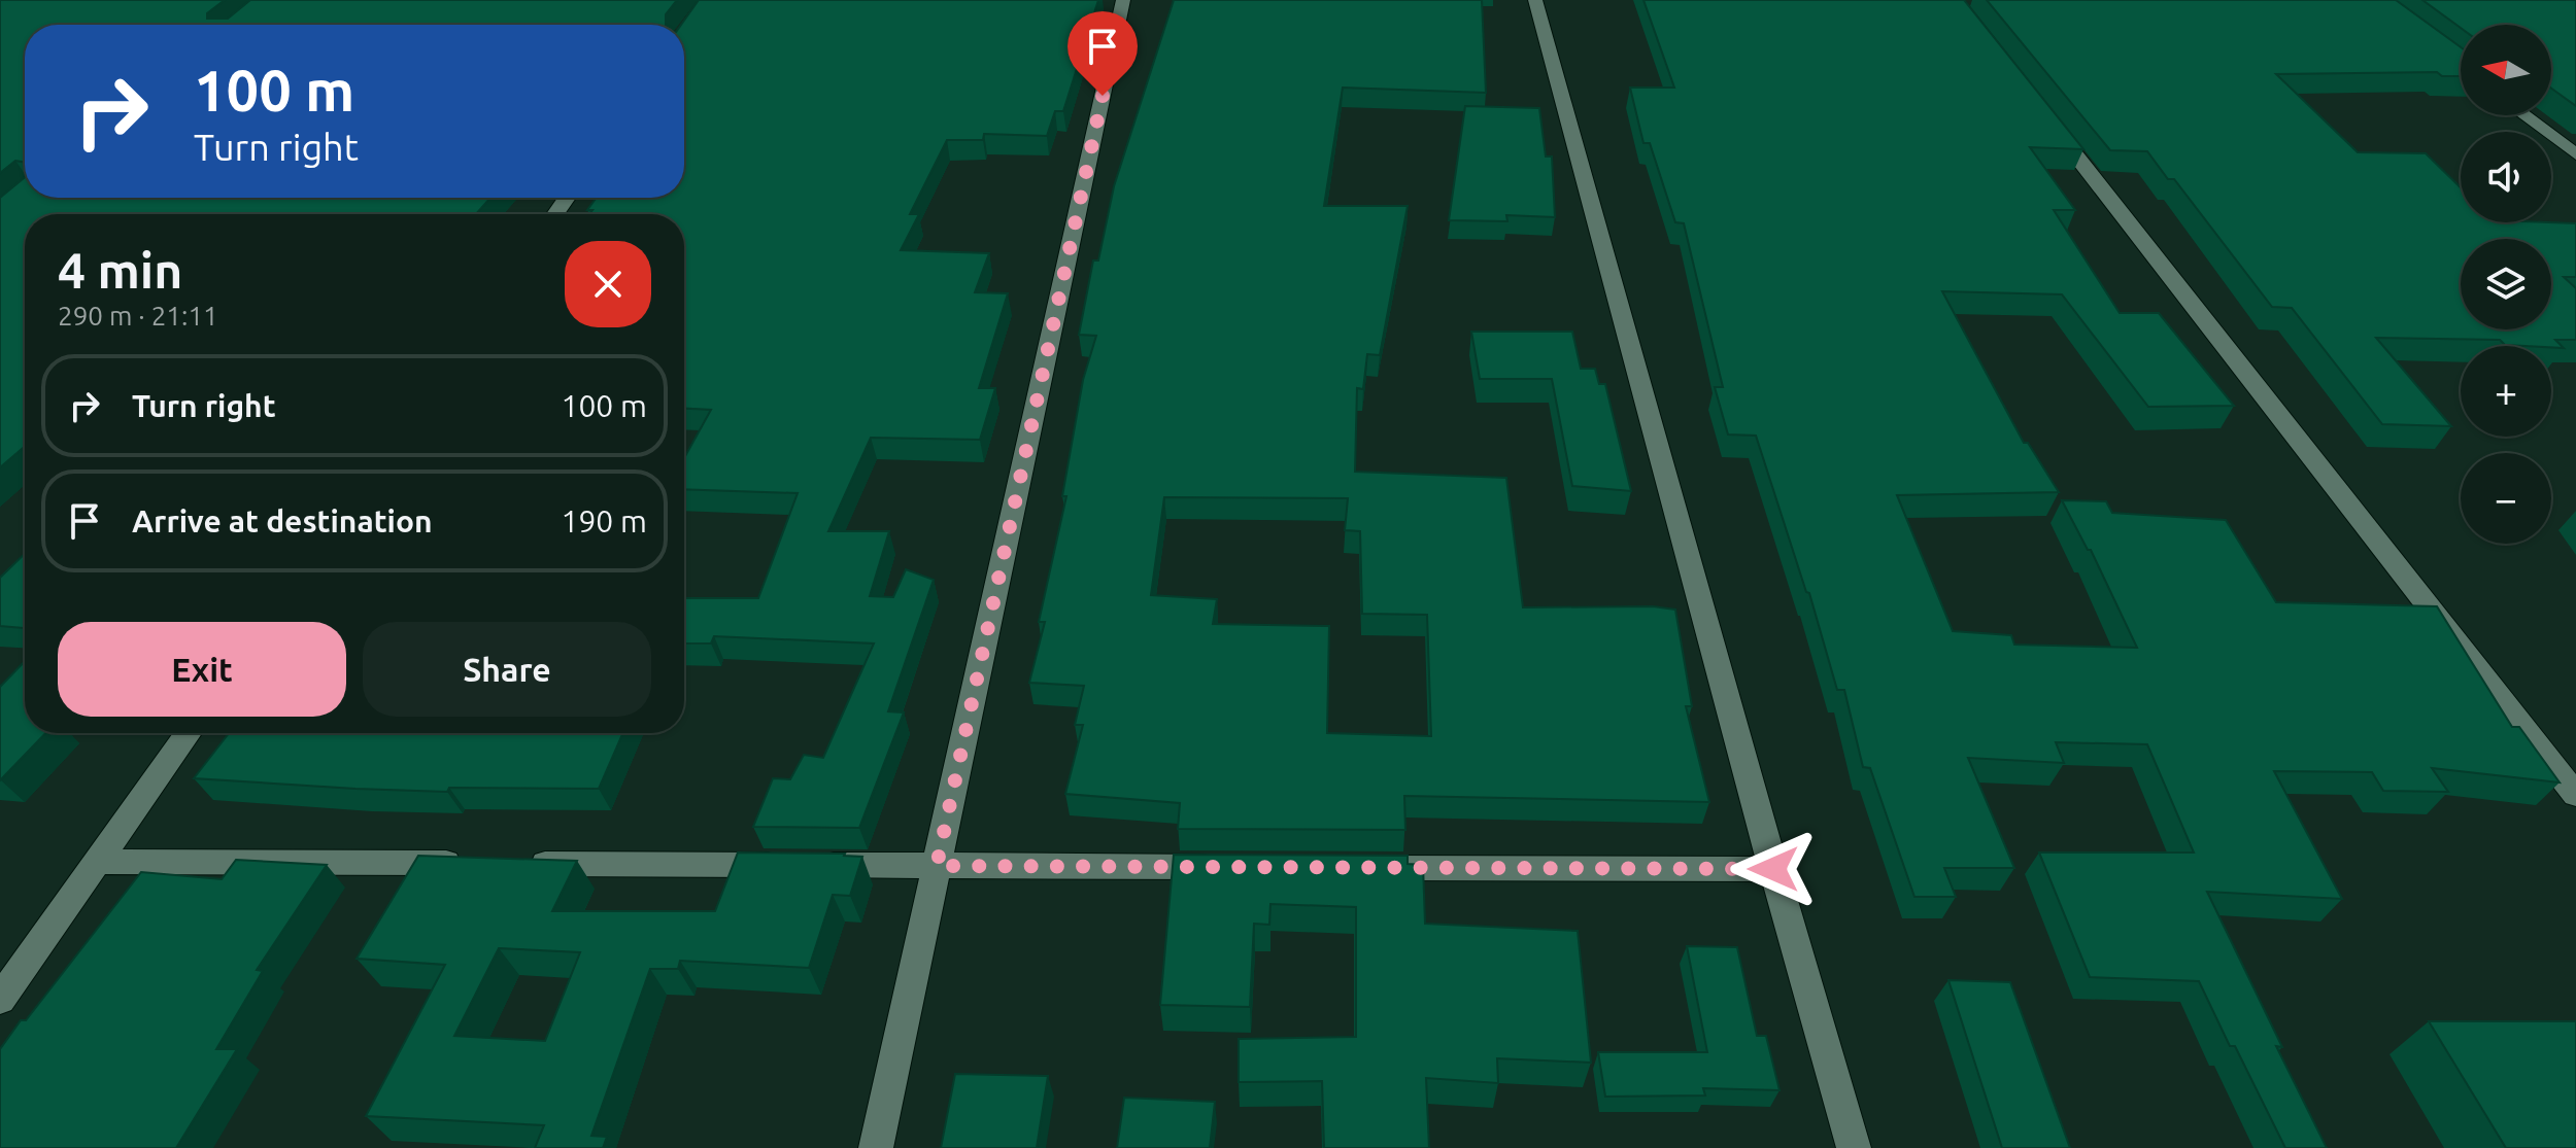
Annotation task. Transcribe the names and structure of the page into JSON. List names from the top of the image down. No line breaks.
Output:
{"north":"left","page":{"map_buttons":["+","−"],"turn":["100 m","Turn right"],"heading":["4 min","290 m · 21:11"],"list":[{"name":"Turn right","value":"100 m"},{"name":"Arrive at destination","value":"190 m"}],"buttons":["Exit","Share"]}}
